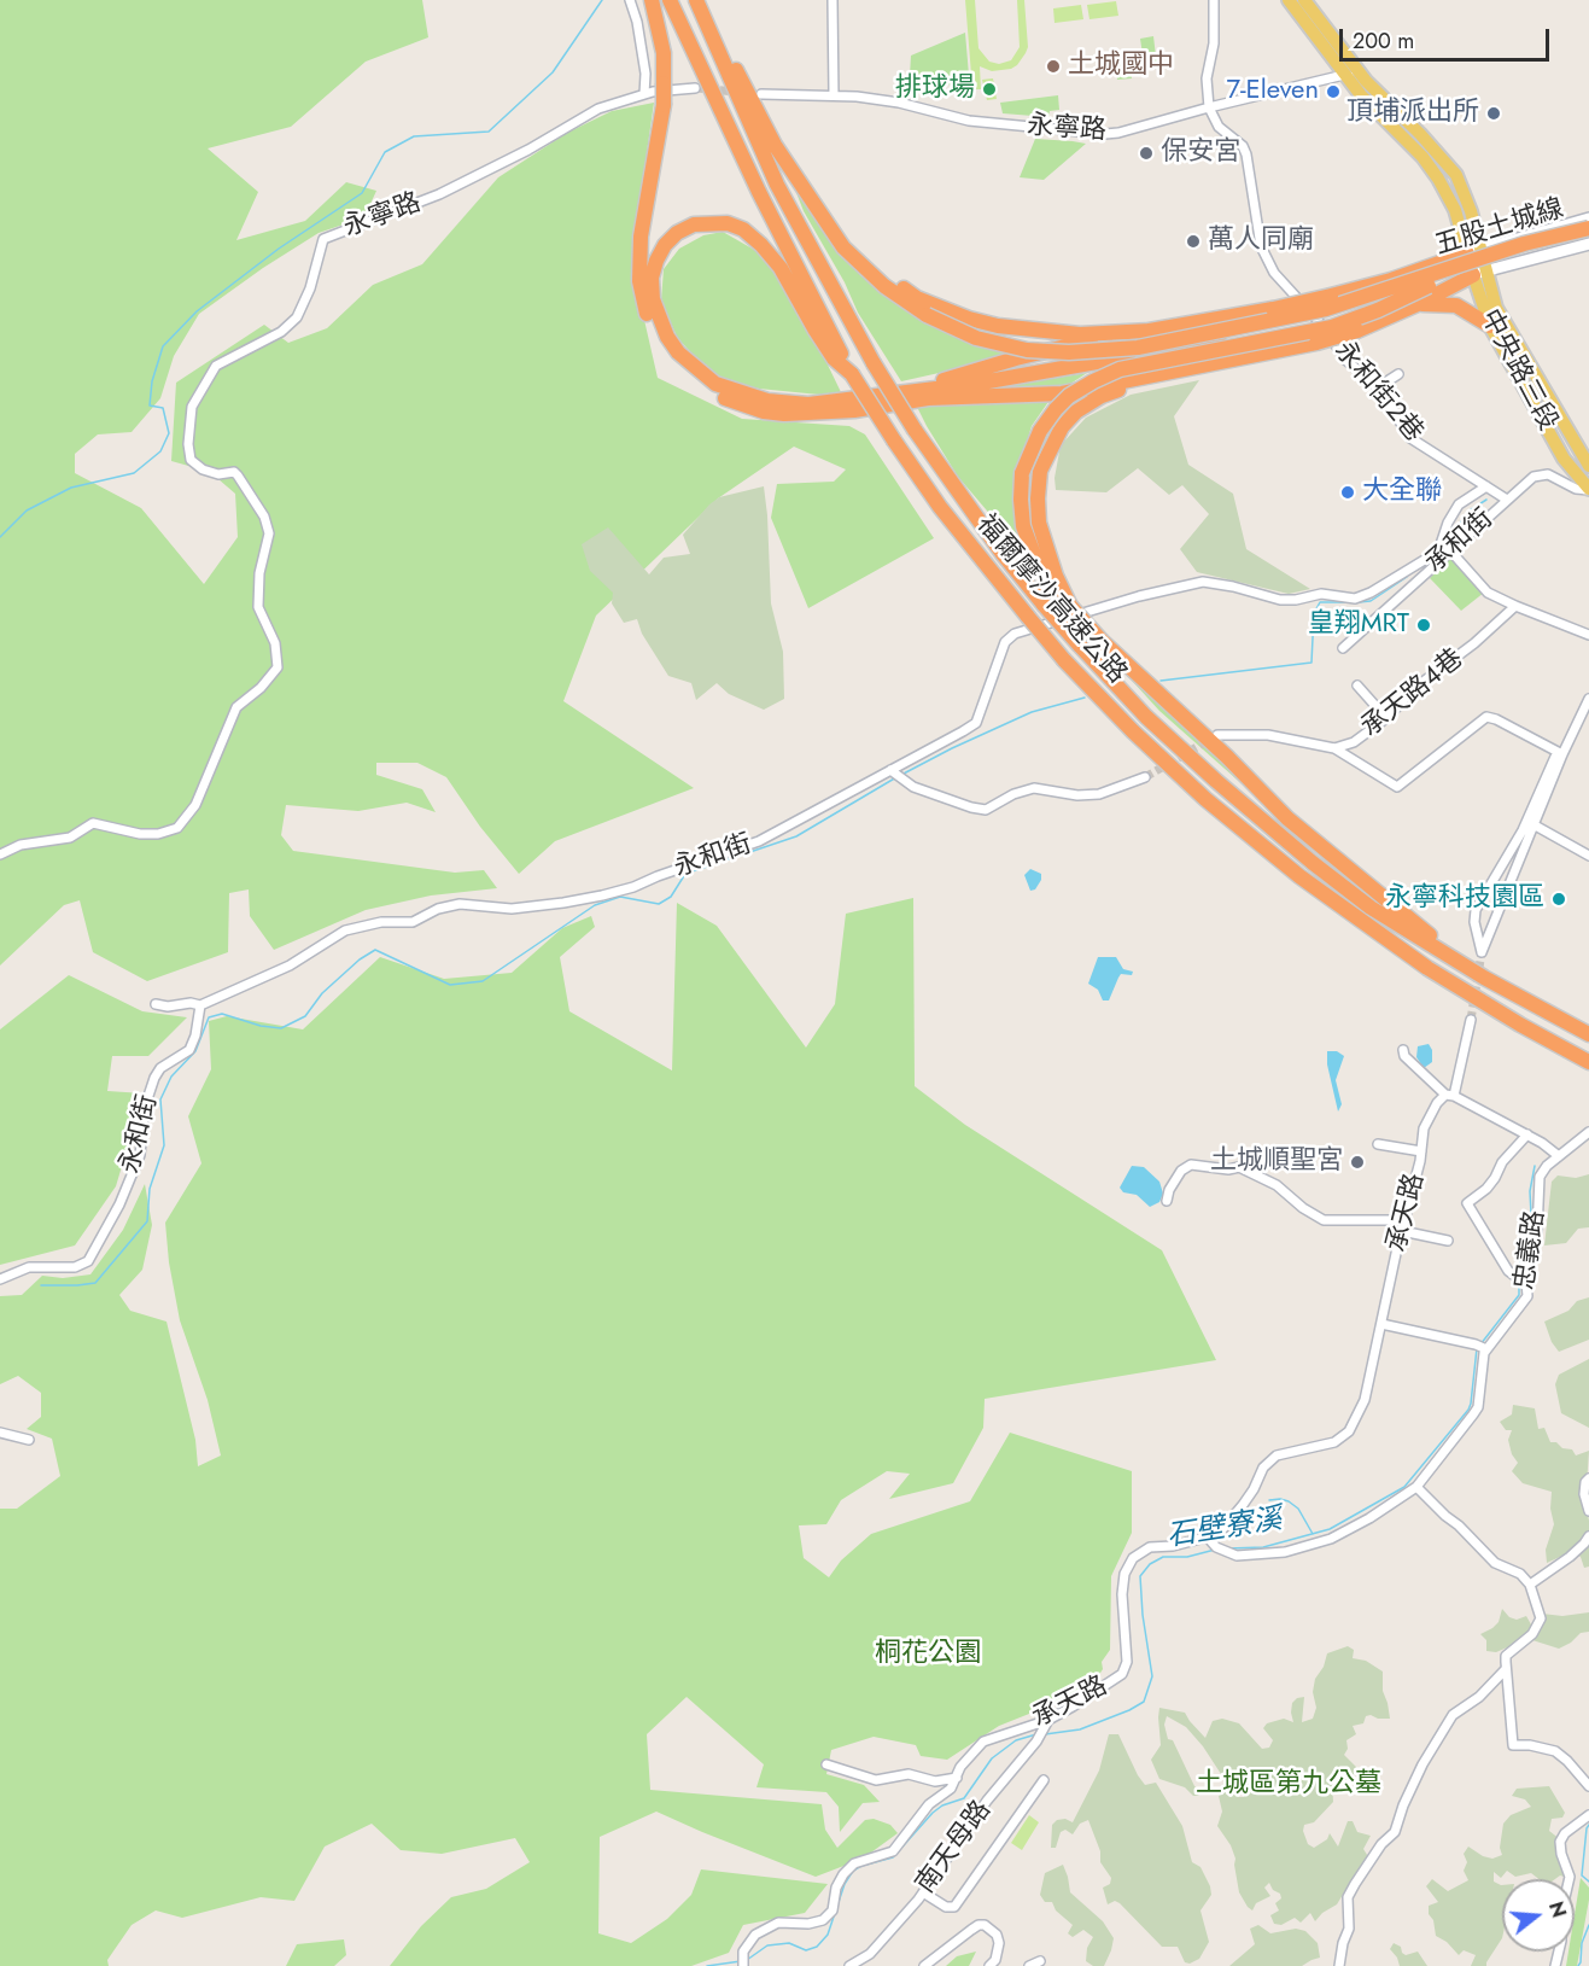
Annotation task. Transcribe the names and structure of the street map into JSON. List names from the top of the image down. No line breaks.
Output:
{"streets":{"highway":["五股土城線","福爾摩沙高速公路"],"main road":["中央路三段"],"street":["永寧路","永和街2巷","承和街","承天路4巷","永和街","承天路","忠義路","南天母路"]},"crossings":[["永寧路","中央路三段"],["永寧路","永和街2巷"],["中央路三段","承和街"],["永和街2巷","承和街"],["永和街2巷","永和街"],["承天路","忠義路"],["承天路","南天母路"]],"water":["石壁寮溪"],"parks":["桐花公園","土城區第九公墓"],"places":["土城國中","排球場","7-Eleven","頂埔派出所","保安宮","萬人同廟","大全聯","皇翔MRT","永寧科技園區","土城順聖宮"],"scale_bar":"200 m","north":"right"}
